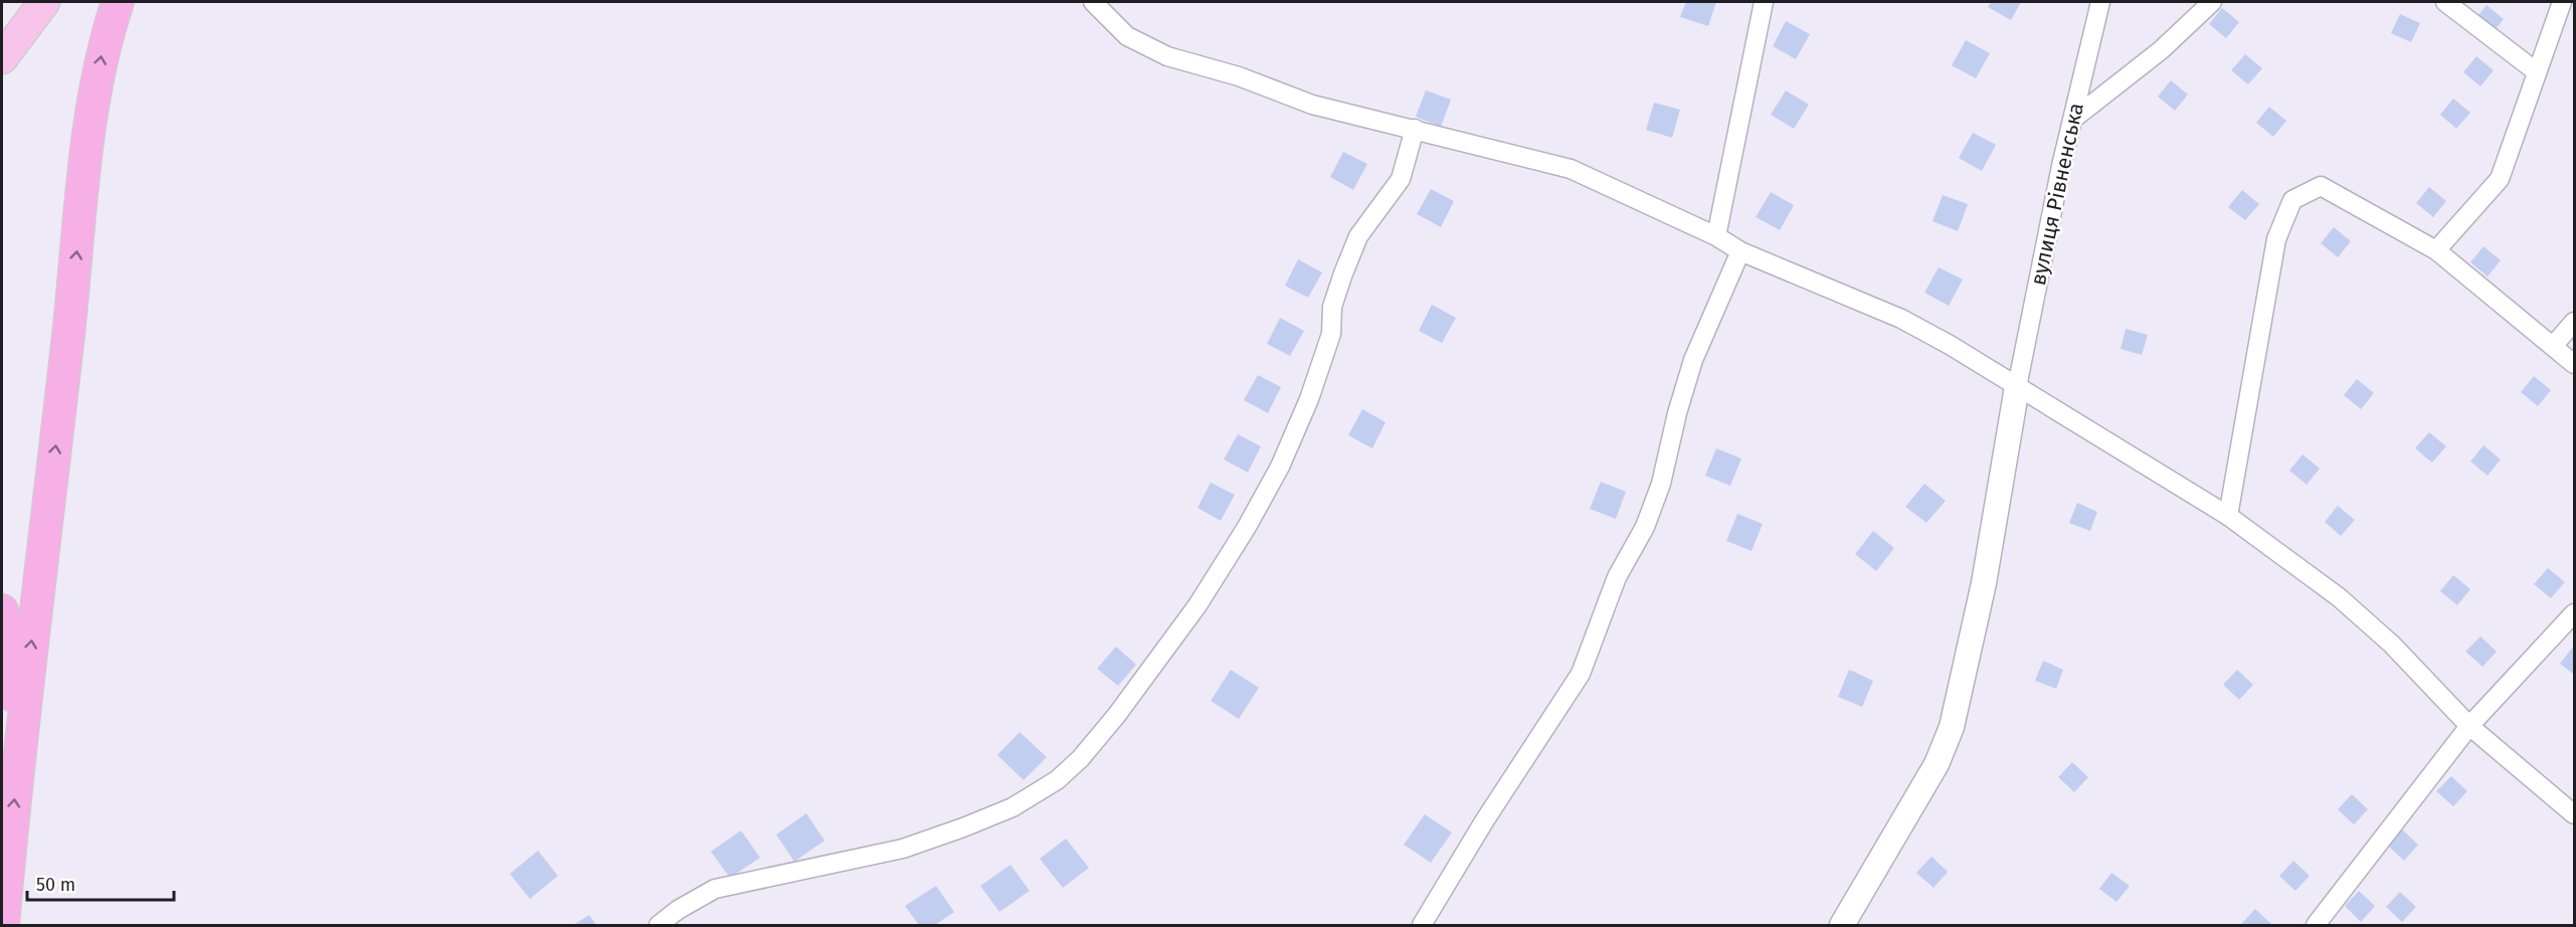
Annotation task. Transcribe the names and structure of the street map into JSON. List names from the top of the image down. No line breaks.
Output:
{"streets":{"street":["вулиця Рівненська"]},"scale_bar":"50 m"}
